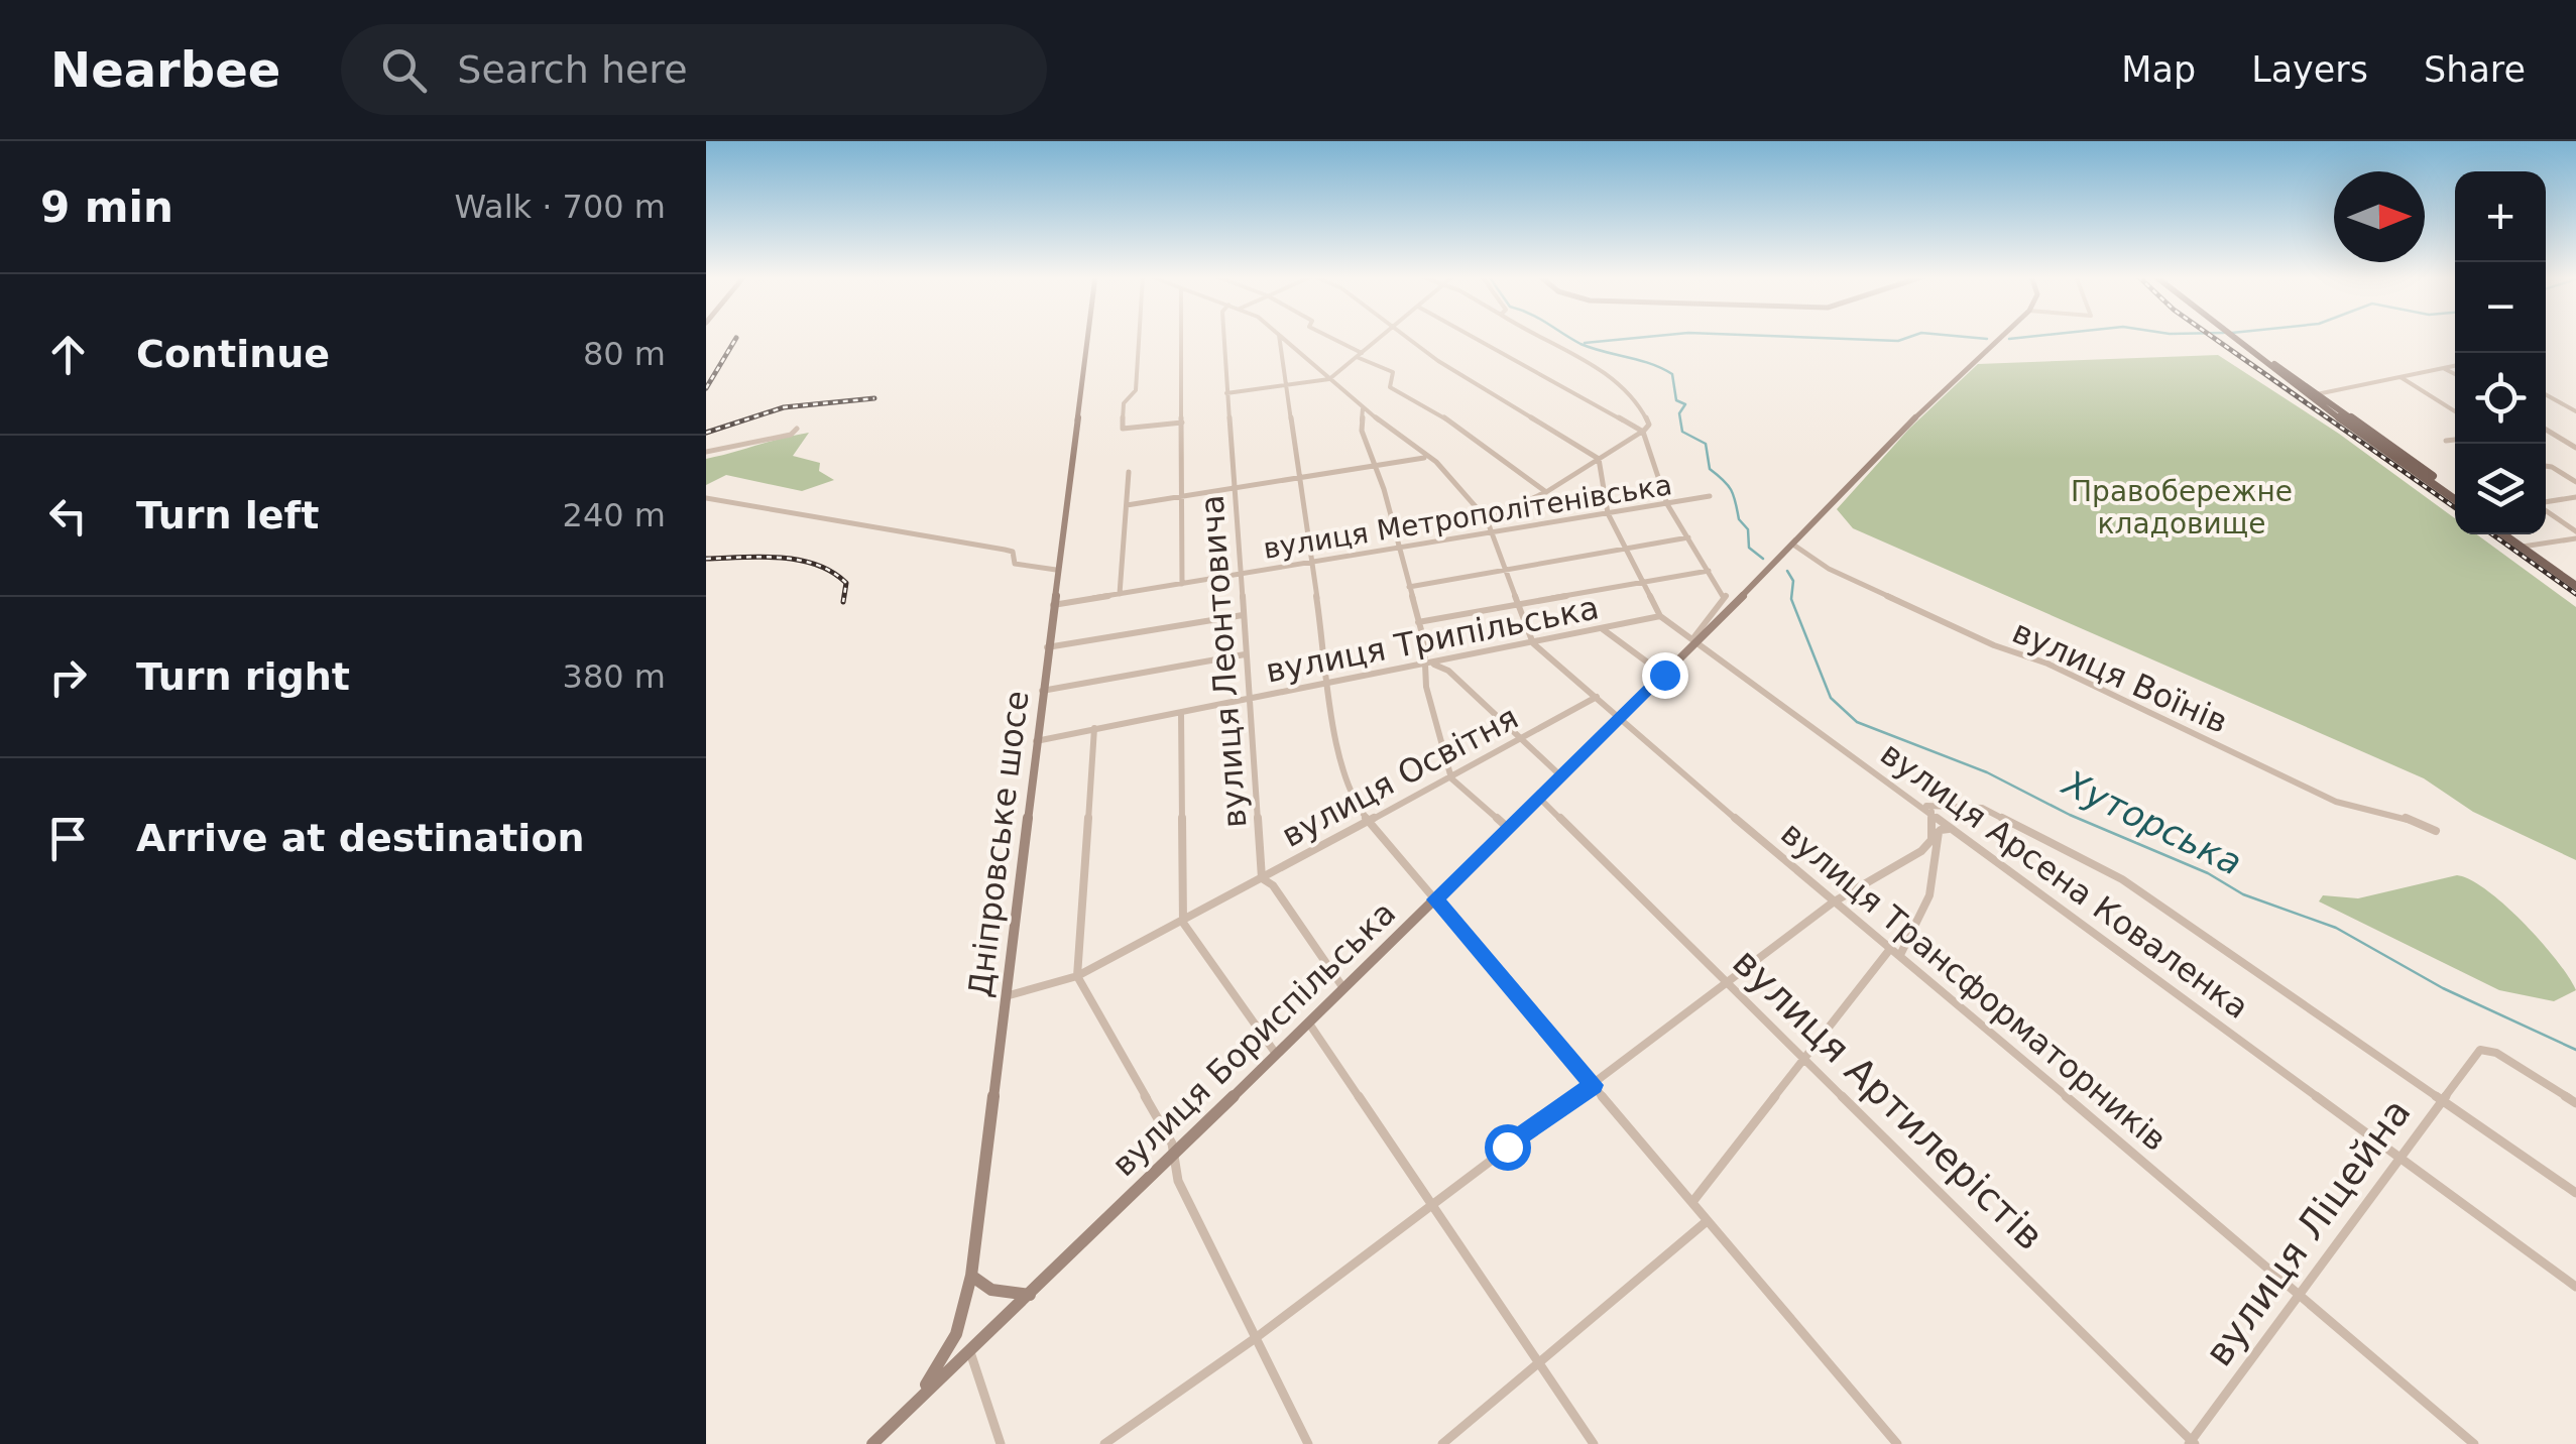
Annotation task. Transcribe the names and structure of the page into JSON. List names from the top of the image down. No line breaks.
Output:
{"streets":{"street":["вулиця Метрополітенівська","вулиця Трипільська","вулиця Леонтовича","вулиця Воїнів","вулиця Освітня","Дніпровське шосе","вулиця Арсена Коваленка","вулиця Трансформаторників","вулиця Бориспільська","вулиця Артилерістів","вулиця Ліцейна"]},"crossings":[["вулиця Метрополітенівська","вулиця Леонтовича"],["вулиця Метрополітенівська","Дніпровське шосе"],["вулиця Метрополітенівська","вулиця Арсена Коваленка"],["вулиця Метрополітенівська","вулиця Трансформаторників"],["вулиця Трипільська","вулиця Леонтовича"],["вулиця Трипільська","Дніпровське шосе"],["вулиця Трипільська","вулиця Арсена Коваленка"],["вулиця Трипільська","вулиця Трансформаторників"],["вулиця Леонтовича","вулиця Освітня"],["вулиця Воїнів","вулиця Бориспільська"],["вулиця Освітня","Дніпровське шосе"],["вулиця Освітня","вулиця Трансформаторників"],["Дніпровське шосе","вулиця Бориспільська"],["вулиця Арсена Коваленка","вулиця Бориспільська"],["вулиця Арсена Коваленка","вулиця Ліцейна"],["вулиця Трансформаторників","вулиця Бориспільська"],["вулиця Трансформаторників","вулиця Ліцейна"],["вулиця Бориспільська","вулиця Артилерістів"],["вулиця Артилерістів","вулиця Ліцейна"]],"water":["Хуторська"],"parks":["Правобережне кладовище"],"north":"right","page":{"header":"Nearbee","search":"Search here","nav":["Map","Layers","Share"],"heading":["9 min","Walk · 700 m"],"map_buttons":["+","−"],"list":[["Continue","80 m"],["Turn left","240 m"],["Turn right","380 m"],"Arrive at destination"]}}
